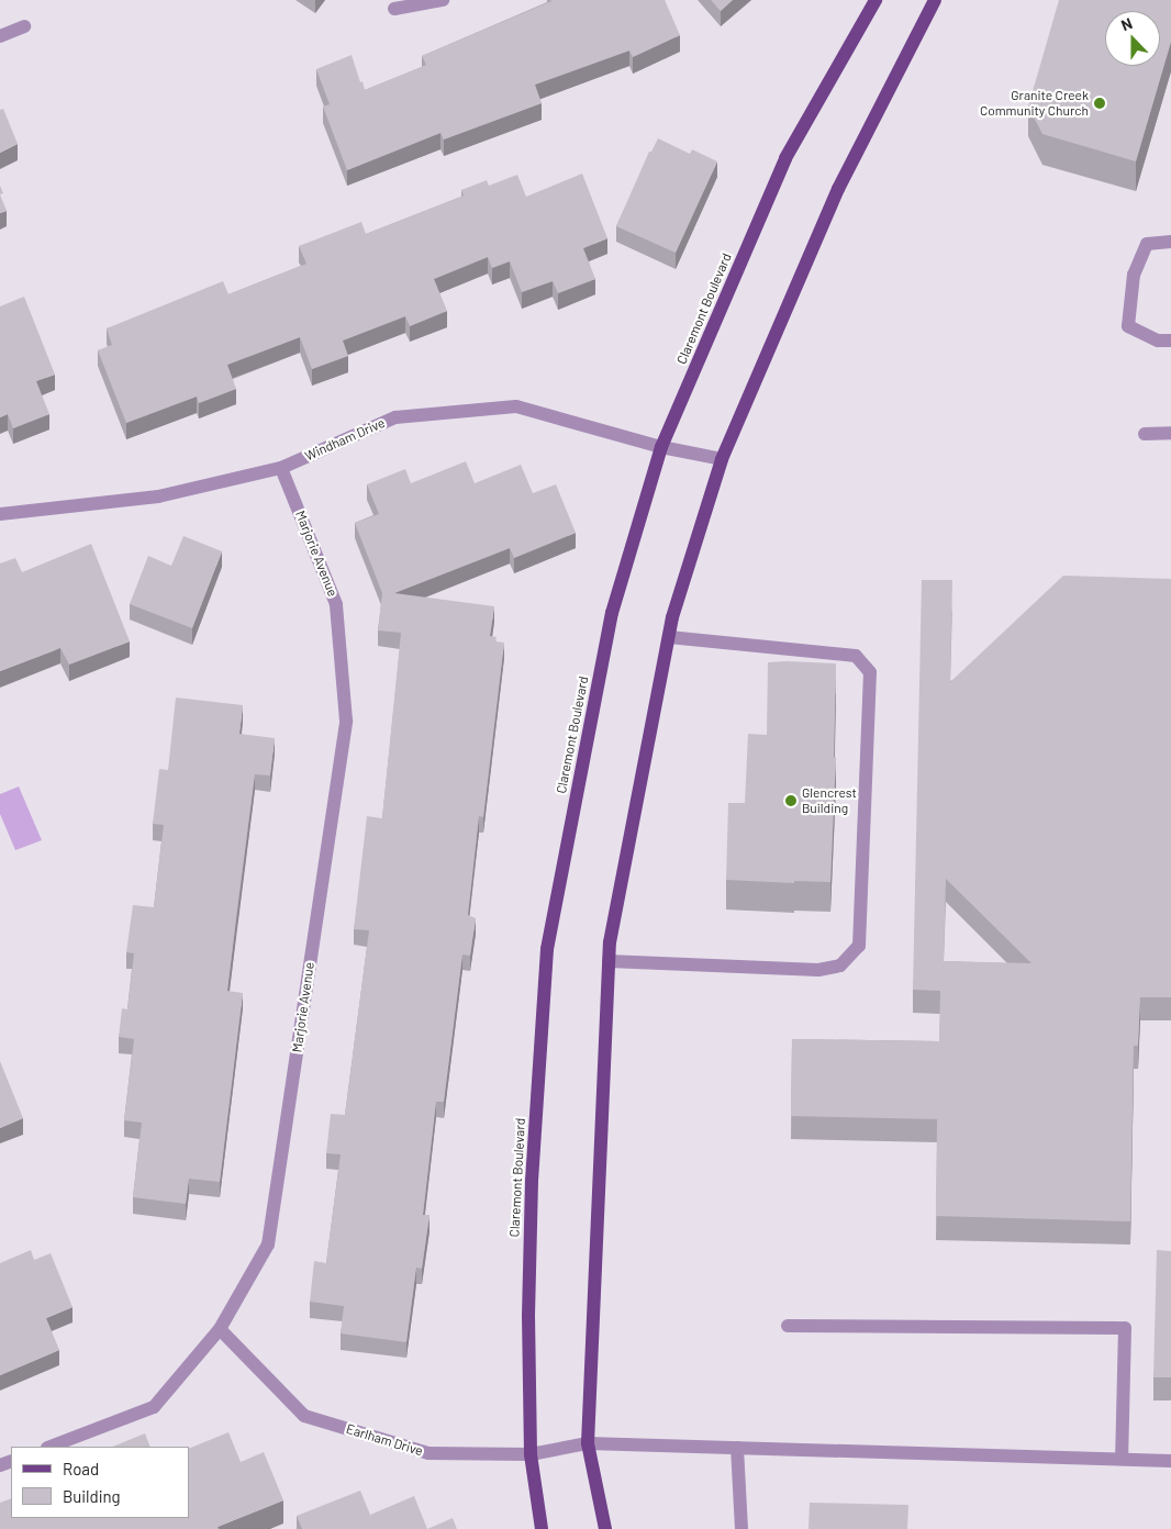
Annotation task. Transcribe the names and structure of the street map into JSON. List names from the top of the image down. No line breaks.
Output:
{"streets":{"main road":["Claremont Boulevard"],"street":["Windham Drive","Marjorie Avenue","Earlham Drive"]},"crossings":[["Claremont Boulevard","Windham Drive"],["Claremont Boulevard","Earlham Drive"],["Windham Drive","Marjorie Avenue"],["Marjorie Avenue","Earlham Drive"]],"places":["Granite Creek Community Church","Glencrest Building"],"legend":["Road","Building"],"north":"top"}
